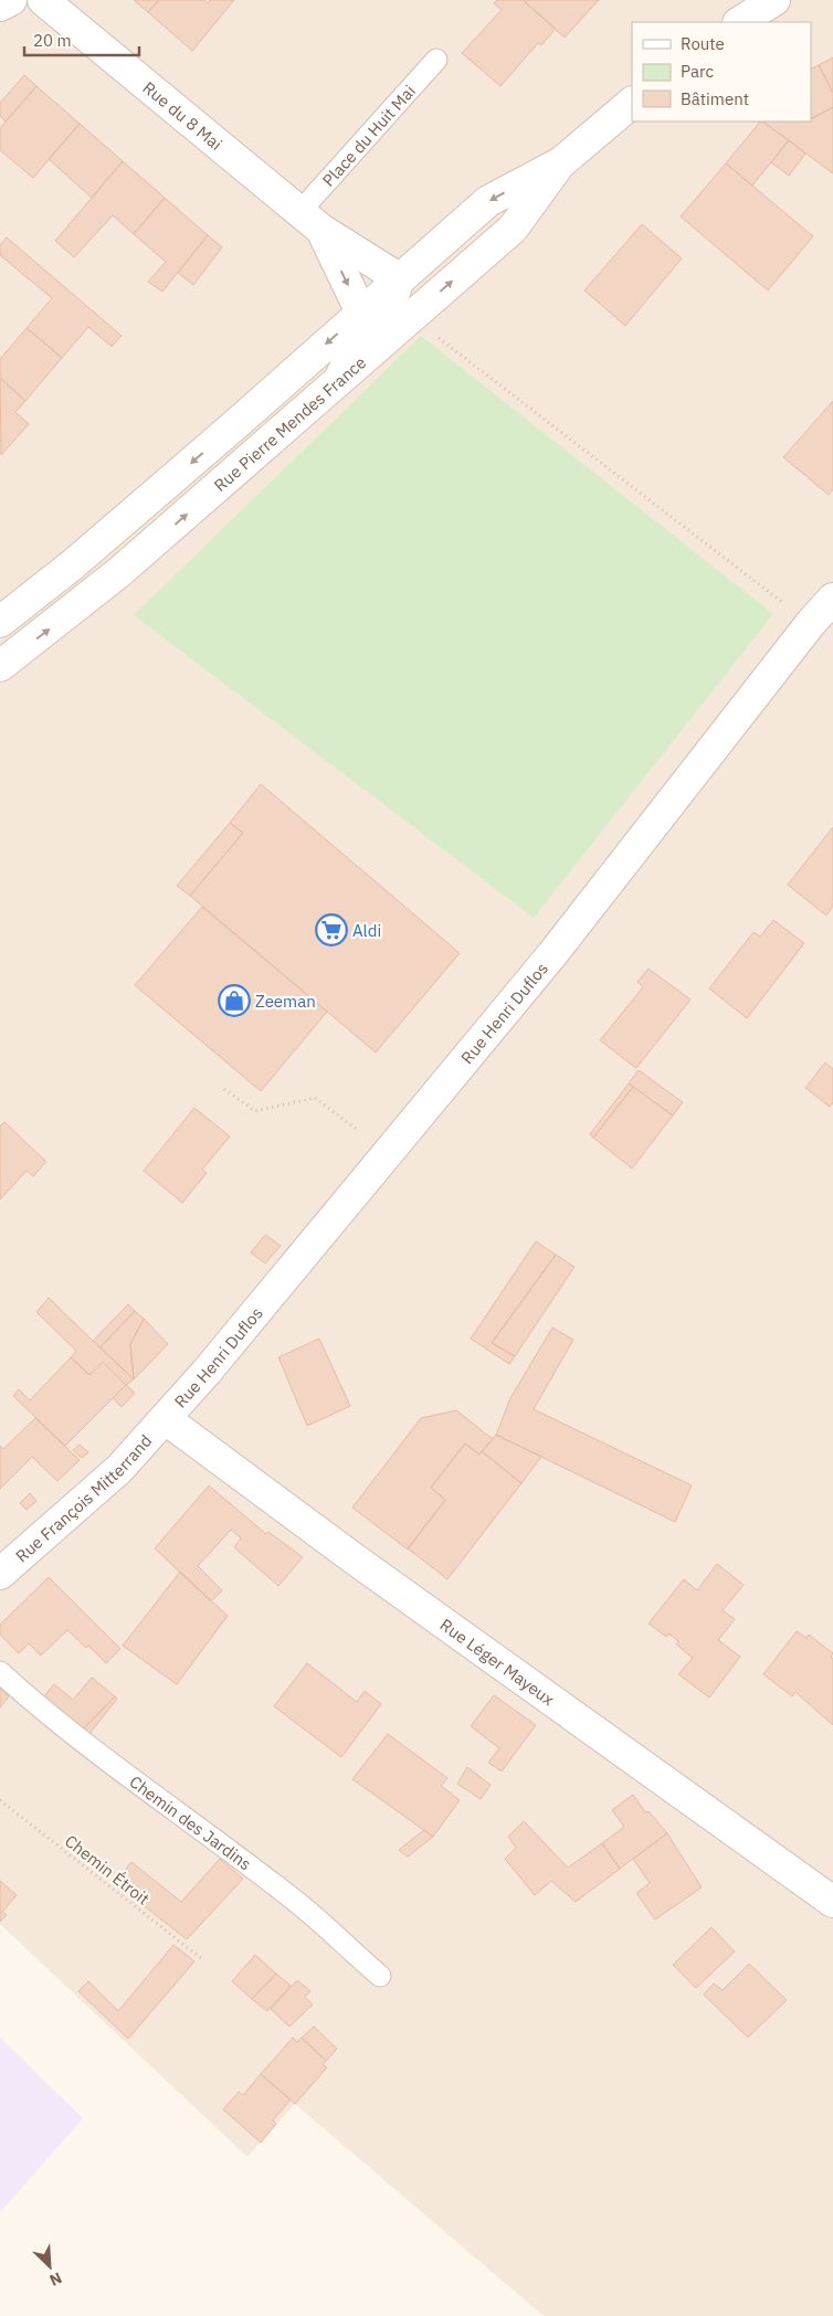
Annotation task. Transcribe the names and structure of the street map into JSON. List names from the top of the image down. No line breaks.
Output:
{"streets":{"street":["Rue du 8 Mai","Rue Pierre Mendes France","Rue Henri Duflos","Rue François Mitterrand","Rue Léger Mayeux"],"lane":["Place du Huit Mai","Chemin des Jardins"],"path":["Chemin Étroit"]},"crossings":[["Rue du 8 Mai","Place du Huit Mai"],["Rue du 8 Mai","Rue Pierre Mendes France"],["Rue Henri Duflos","Rue François Mitterrand"],["Rue Henri Duflos","Rue Léger Mayeux"],["Rue François Mitterrand","Rue Léger Mayeux"]],"places":{"supermarket":["Aldi"],"shop":["Zeeman"]},"legend":["Route","Parc","Bâtiment"],"scale_bar":"20 m","north":"bottom right"}
